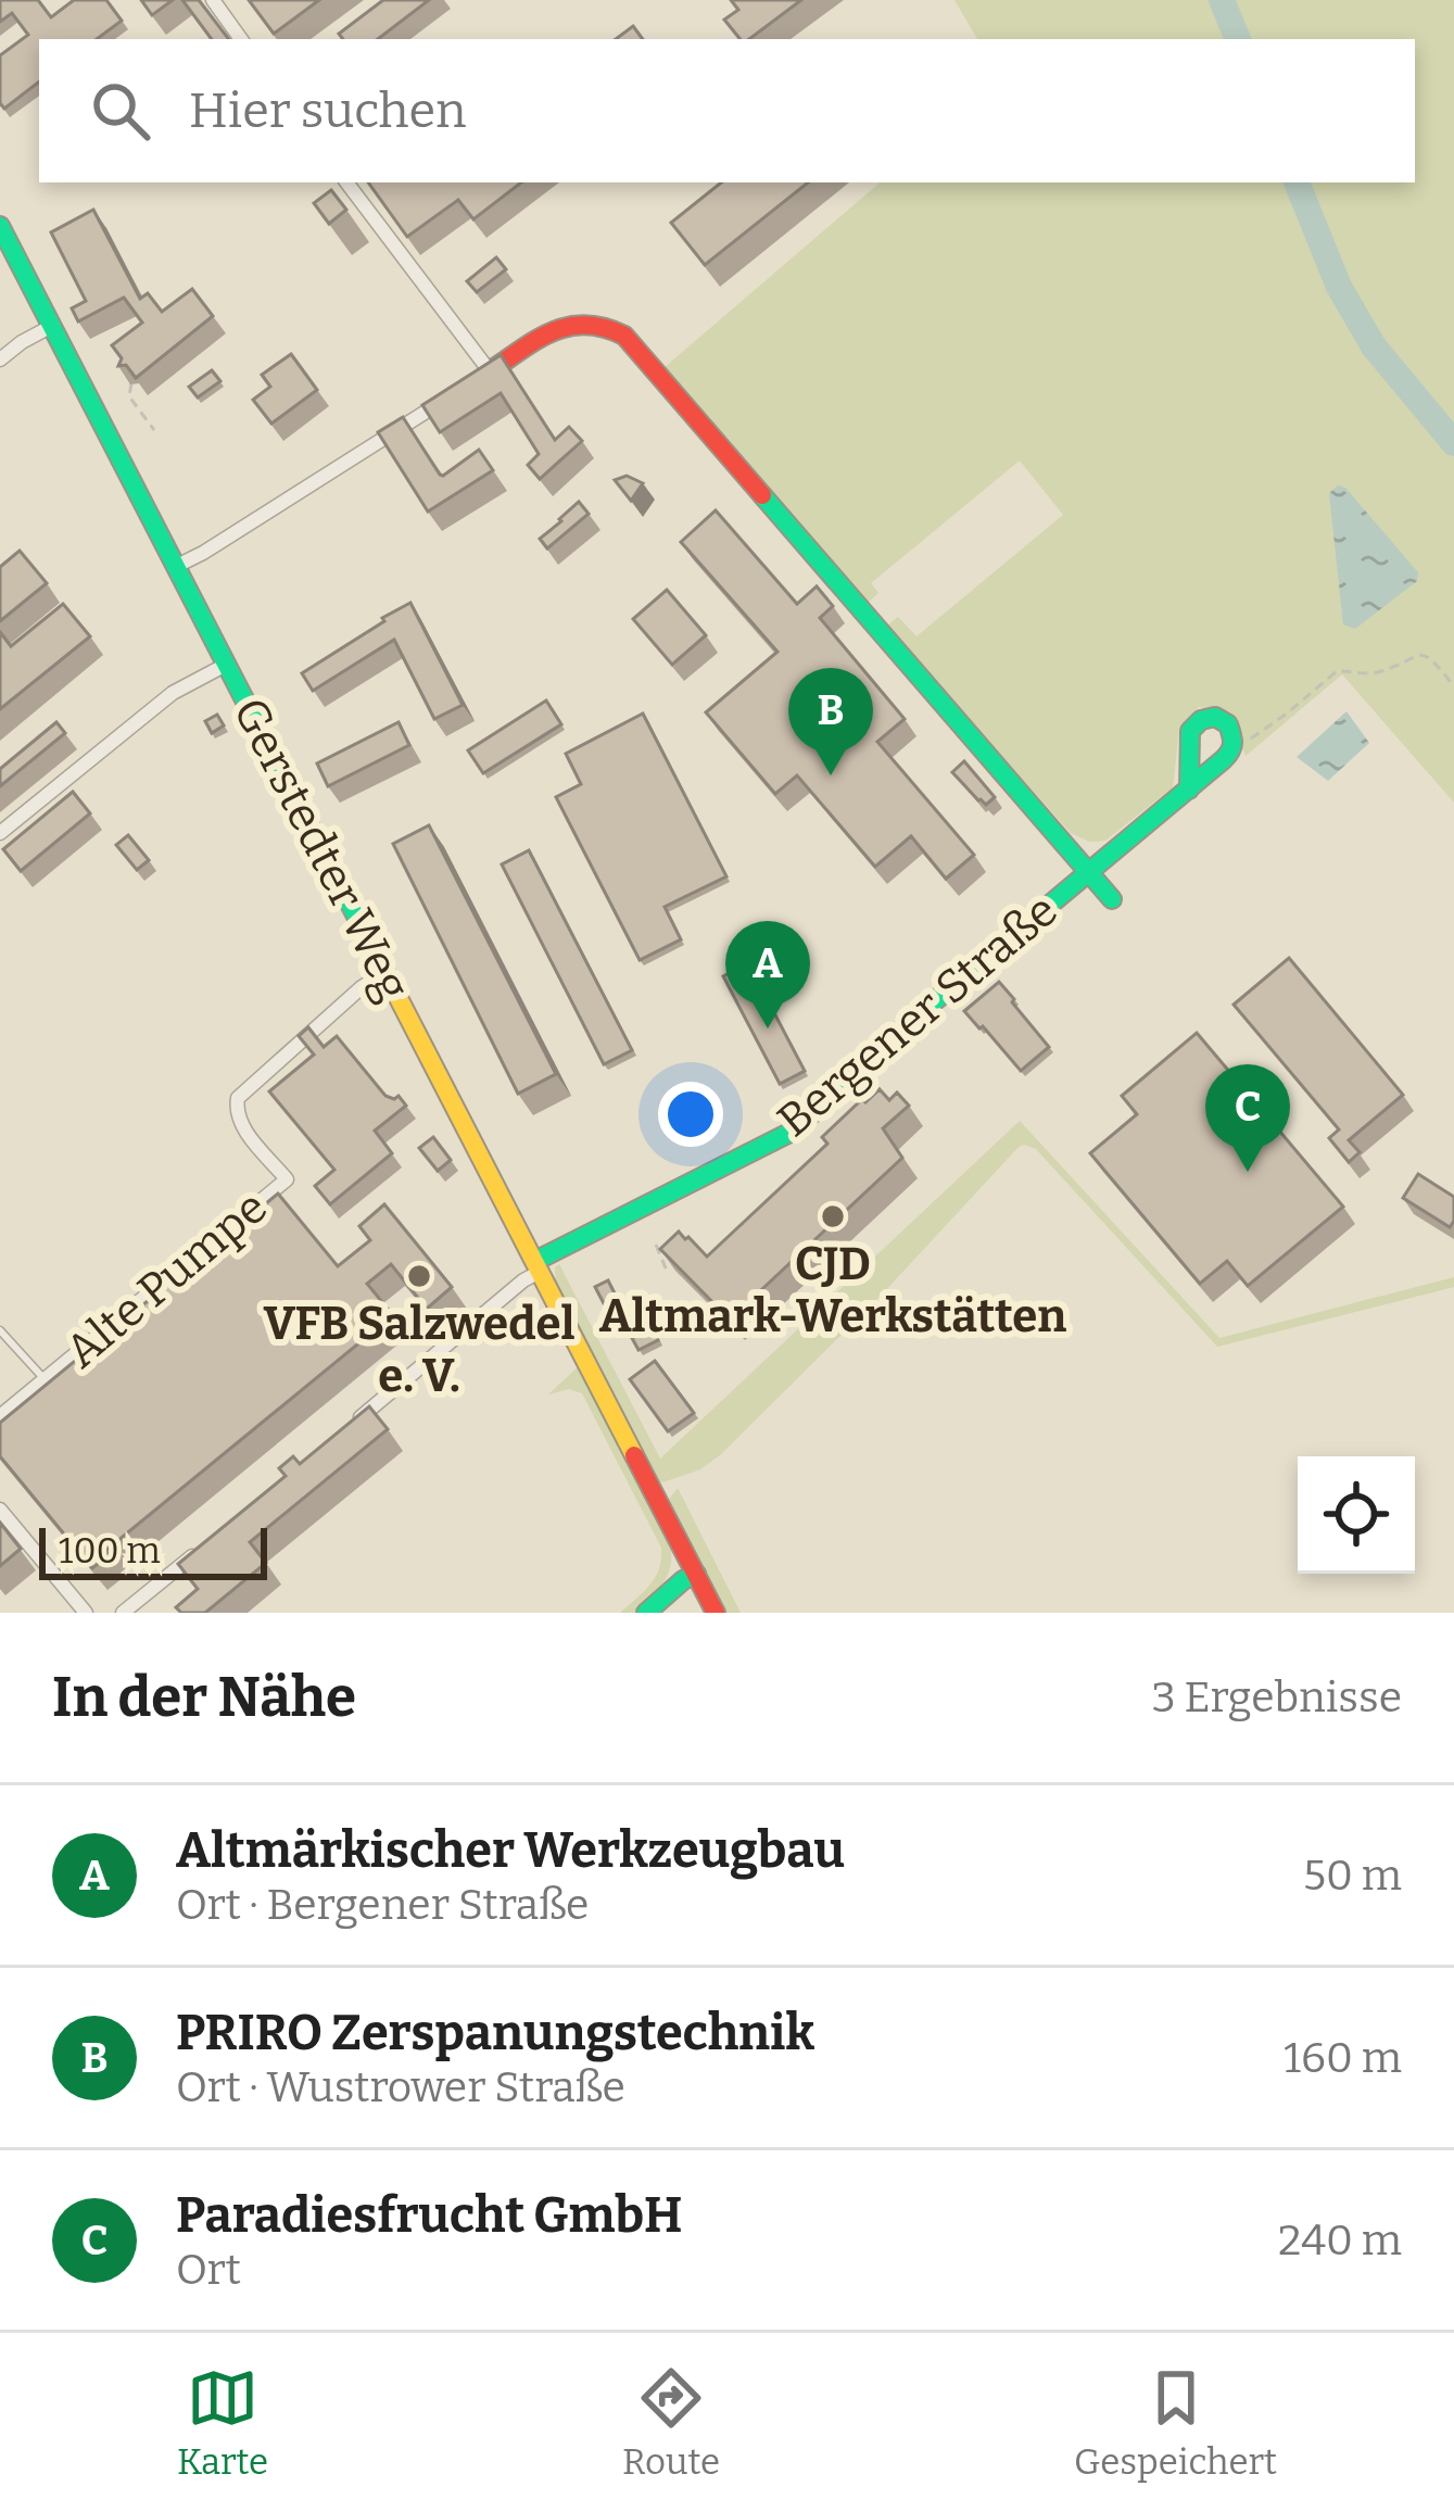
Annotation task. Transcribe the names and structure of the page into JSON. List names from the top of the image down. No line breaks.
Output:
{"streets":{"street":["Gerstedter Weg","Bergener Straße","Alte Pumpe"]},"crossings":[["Gerstedter Weg","Bergener Straße"],["Gerstedter Weg","Alte Pumpe"]],"places":["CJD Altmark-Werkstätten","VFB Salzwedel e. V."],"scale_bar":"100 m","page":{"search":"Hier suchen","pins":["B","A","C"],"scale":"100 m","heading":["In der Nähe","3 Ergebnisse"],"list":[{"mark":"A","name":"Altmärkischer Werkzeugbau","note":"Ort · Bergener Straße","value":"50 m"},{"mark":"B","name":"PRIRO Zerspanungstechnik","note":"Ort · Wustrower Straße","value":"160 m"},{"mark":"C","name":"Paradiesfrucht GmbH","note":"Ort","value":"240 m"}],"nav":["Karte","Route","Gespeichert"]}}
